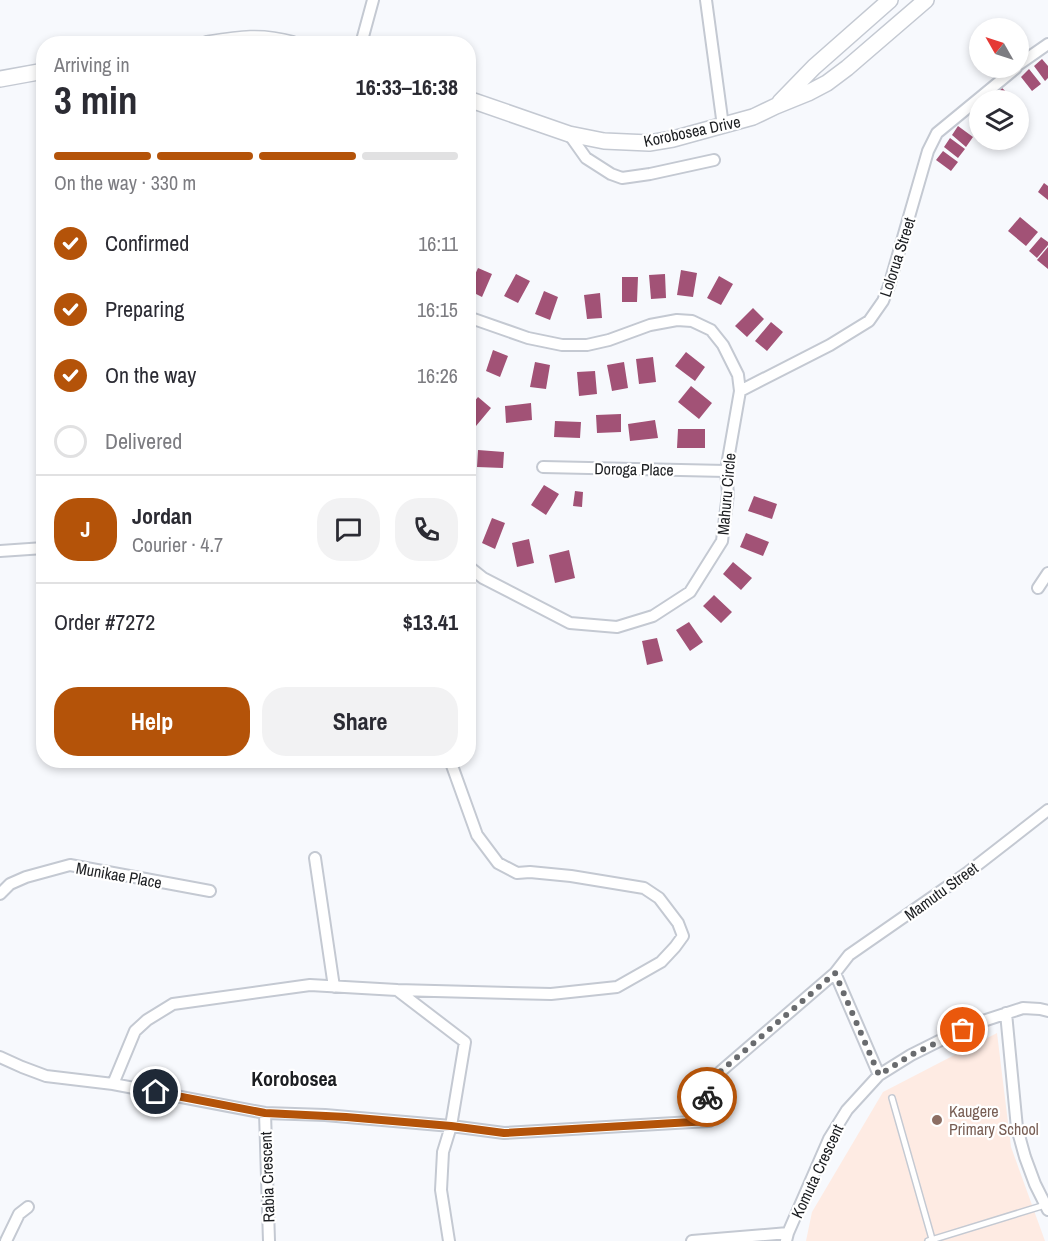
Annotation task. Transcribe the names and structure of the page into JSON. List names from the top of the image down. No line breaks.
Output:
{"streets":{"main road":["Korobosea Drive"],"street":["Lolorua Street","Doroga Place","Mahuru Circle","Munikae Place","Mamutu Street","Komuta Crescent","Rabia Crescent"]},"crossings":[["Lolorua Street","Mahuru Circle"],["Doroga Place","Mahuru Circle"]],"districts":["Korobosea"],"places":["Kaugere Primary School"],"north":"top left","page":{"heading":["3 min","Arriving in","16:33–16:38"],"panel":["Jordan","Courier · 4.7","Order #7272","$13.41"],"bar":"On the way · 330 m","list":[["Confirmed","16:11"],["Preparing","16:15"],["On the way","16:26"],"Delivered"],"round":"J","buttons":["Help","Share"]}}
